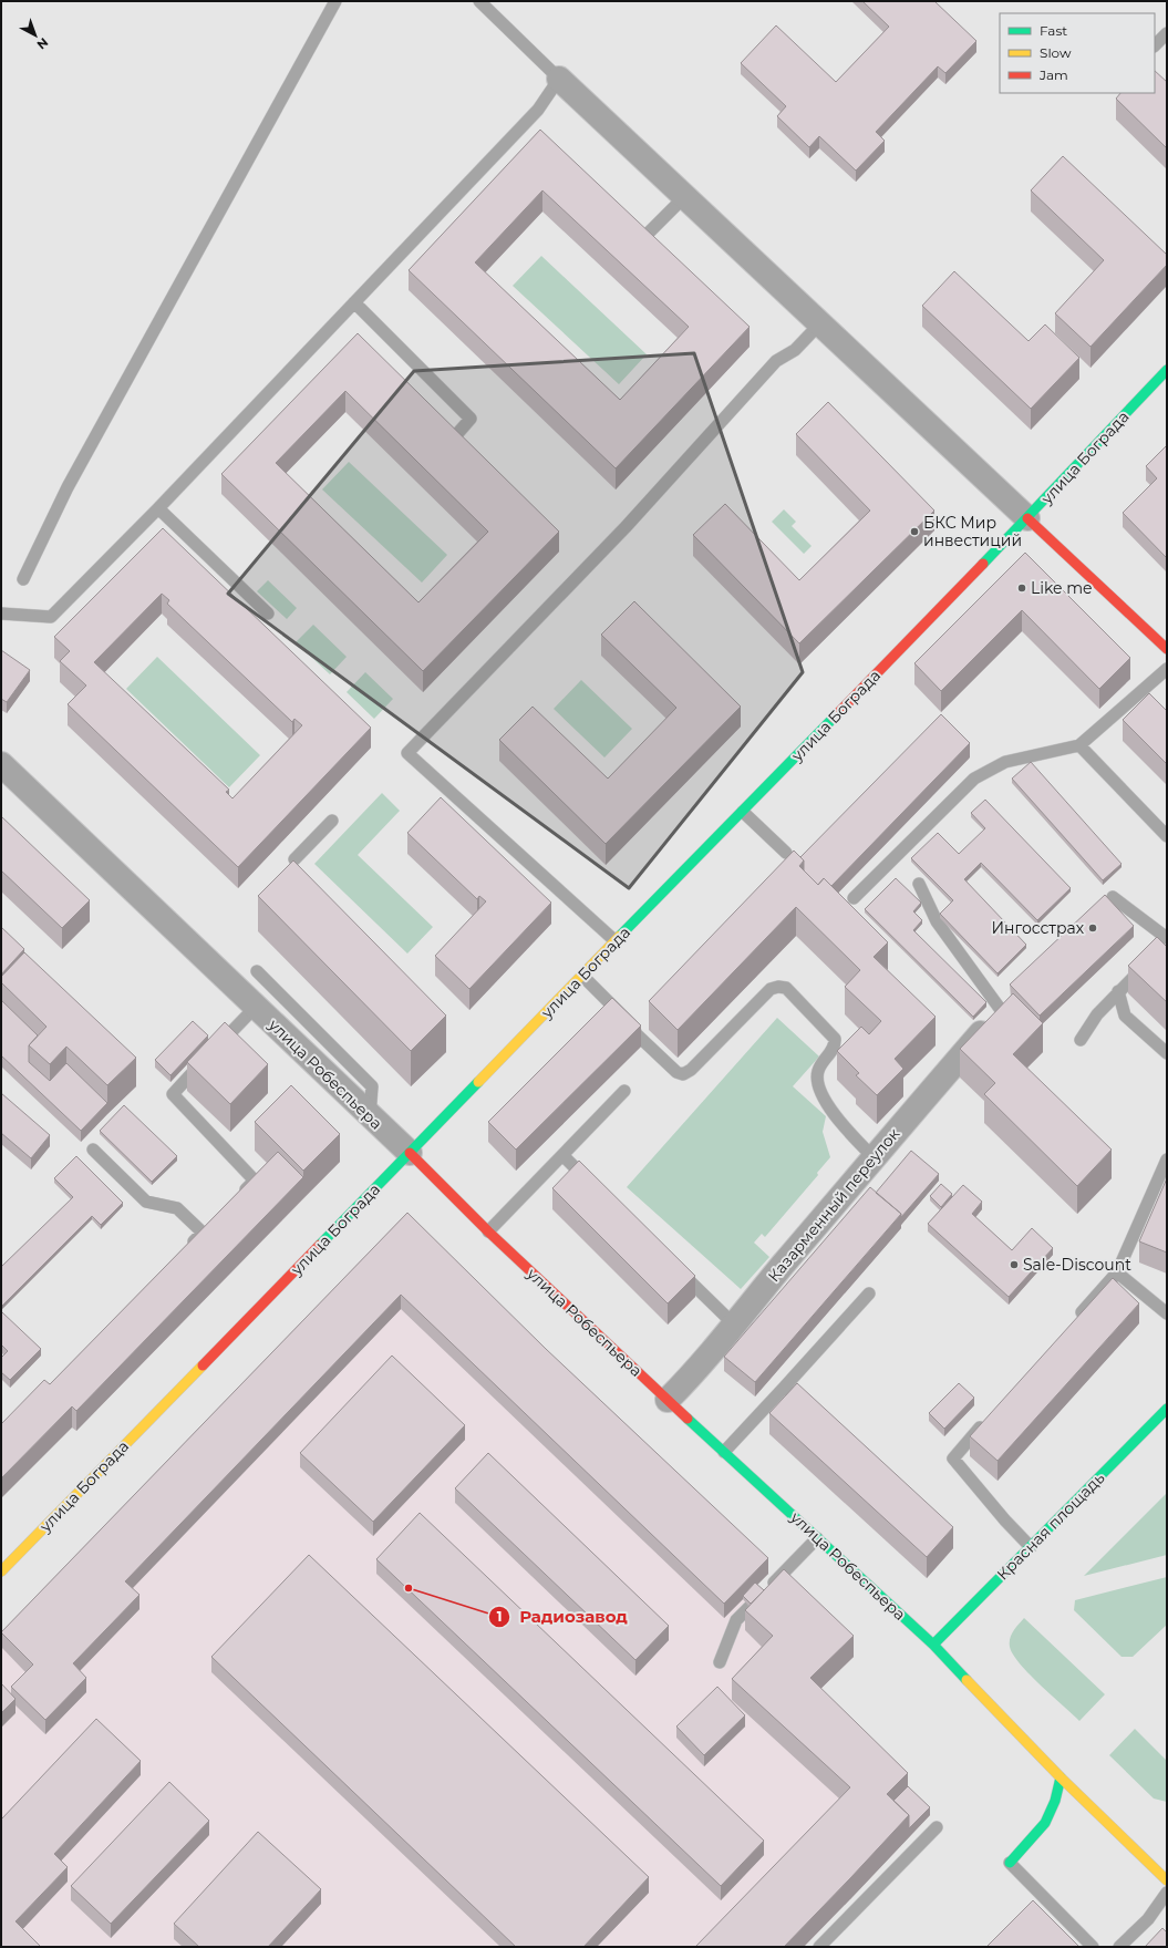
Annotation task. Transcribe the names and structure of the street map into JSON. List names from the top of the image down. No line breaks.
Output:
{"streets":{"main road":["улица Бограда","улица Робеспьера","Красная площадь"],"street":["Казарменный переулок"]},"crossings":[["улица Бограда","улица Робеспьера"],["улица Робеспьера","Казарменный переулок"],["улица Робеспьера","Красная площадь"]],"places":["БКС Мир инвестиций","Like me","Ингосстрах","Sale-Discount","Радиозавод"],"legend":["Fast","Slow","Jam"],"north":"bottom right"}
